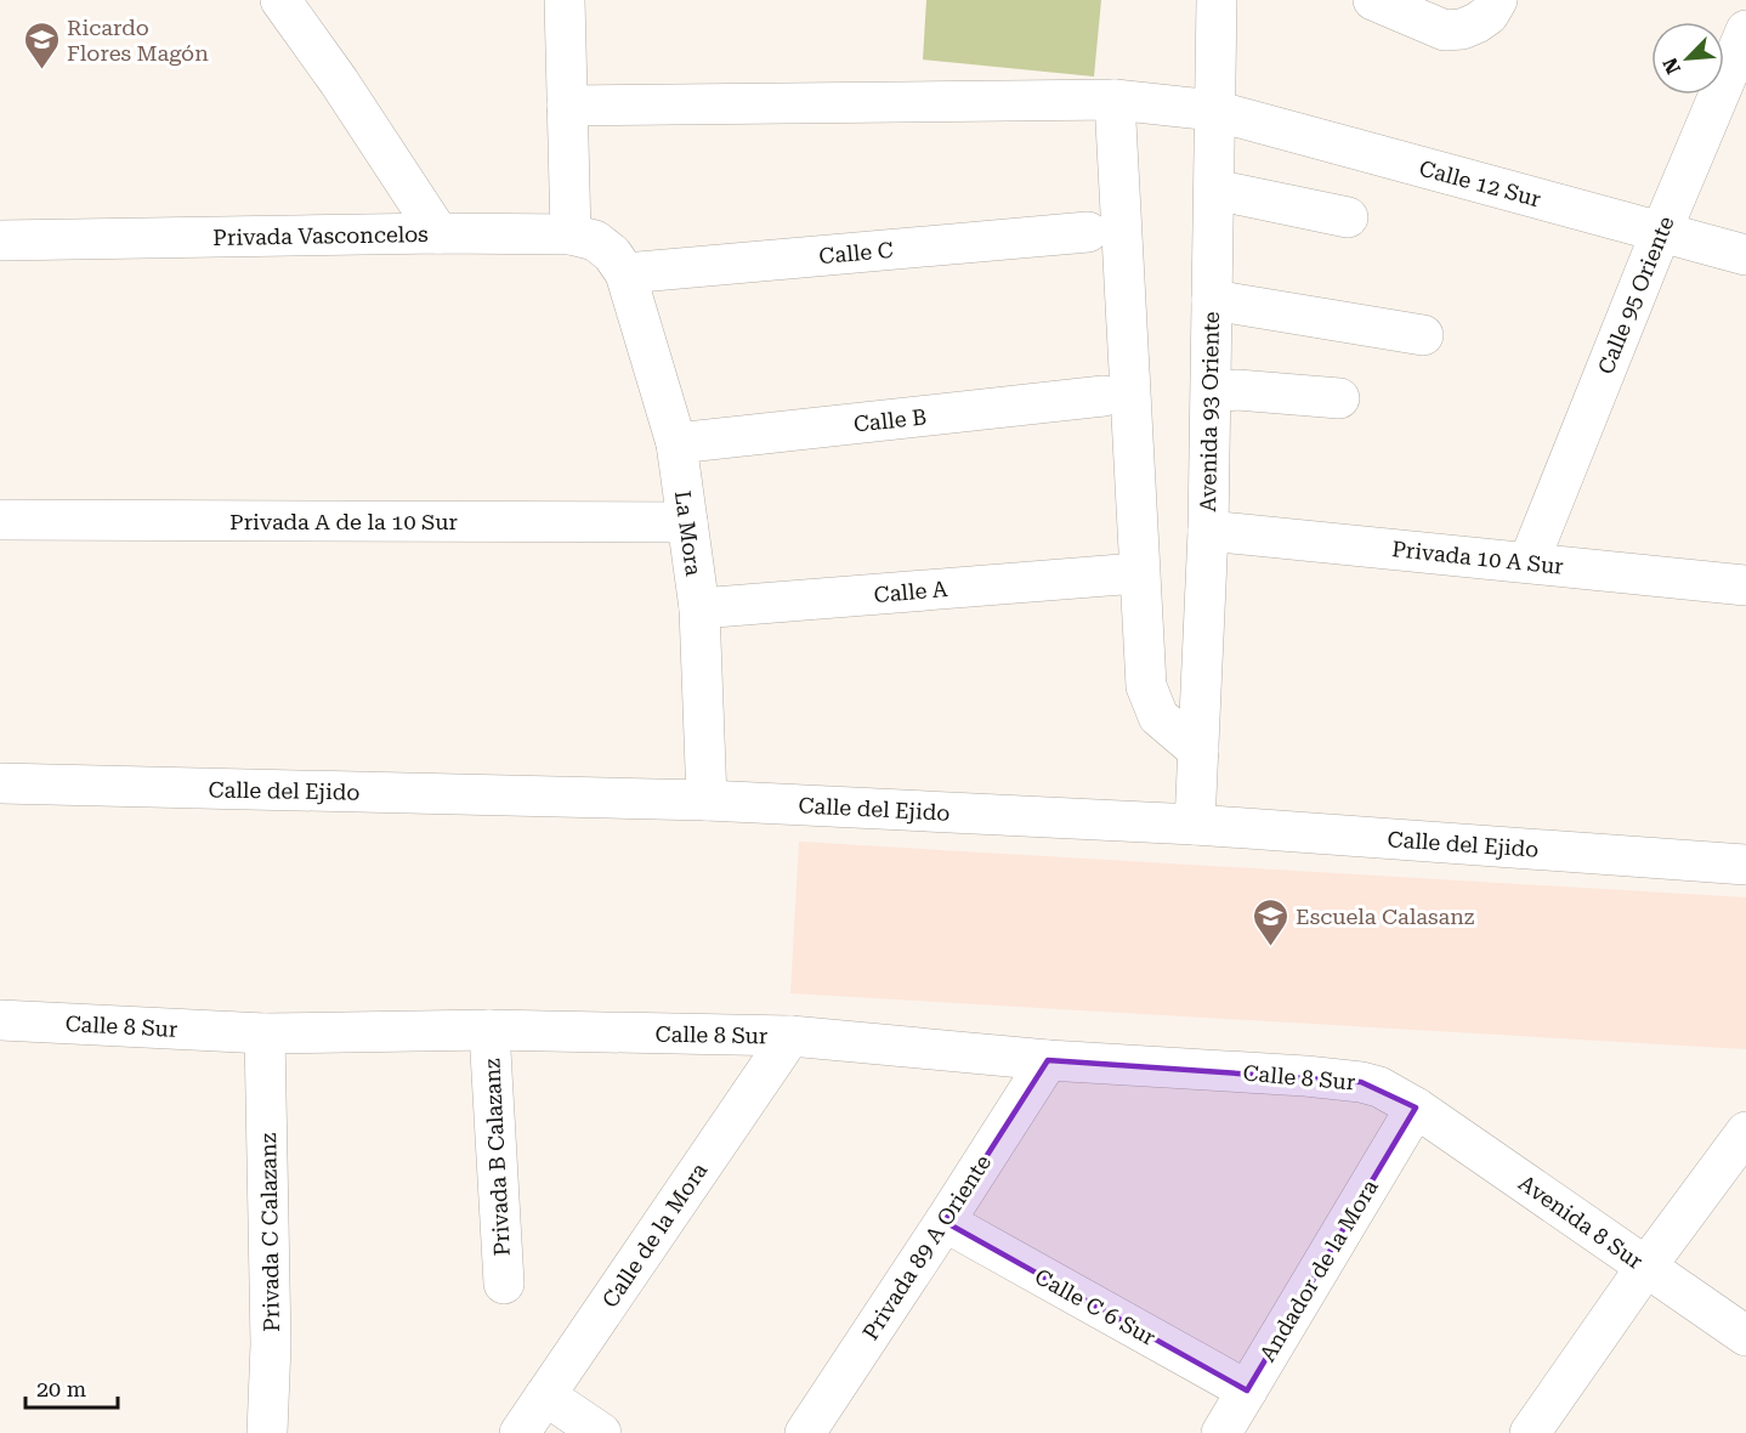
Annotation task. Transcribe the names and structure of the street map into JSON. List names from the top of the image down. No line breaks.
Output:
{"streets":{"street":["Calle 12 Sur","Privada Vasconcelos","Calle C","Calle 95 Oriente","Avenida 93 Oriente","Calle B","Privada A de la 10 Sur","La Mora","Privada 10 A Sur","Calle A","Calle del Ejido","Calle 8 Sur","Privada B Calazanz","Avenida 8 Sur","Privada C Calazanz","Calle de la Mora","Privada 89 A Oriente","Andador de la Mora","Calle C 6 Sur"]},"crossings":[["Calle 12 Sur","Calle 95 Oriente"],["Calle 12 Sur","Avenida 93 Oriente"],["Privada Vasconcelos","Calle C"],["Privada Vasconcelos","La Mora"],["Calle C","La Mora"],["Calle 95 Oriente","Privada 10 A Sur"],["Avenida 93 Oriente","Privada 10 A Sur"],["Avenida 93 Oriente","Calle del Ejido"],["Calle B","La Mora"],["Privada A de la 10 Sur","La Mora"],["La Mora","Calle A"],["La Mora","Calle del Ejido"],["Calle 8 Sur","Privada B Calazanz"],["Calle 8 Sur","Avenida 8 Sur"],["Calle 8 Sur","Privada C Calazanz"],["Calle 8 Sur","Calle de la Mora"],["Calle 8 Sur","Privada 89 A Oriente"],["Calle 8 Sur","Andador de la Mora"],["Avenida 8 Sur","Andador de la Mora"],["Privada 89 A Oriente","Calle C 6 Sur"],["Andador de la Mora","Calle C 6 Sur"]],"places":{"school or university":["Ricardo Flores Magón","Escuela Calasanz"]},"scale_bar":"20 m","north":"bottom left"}
